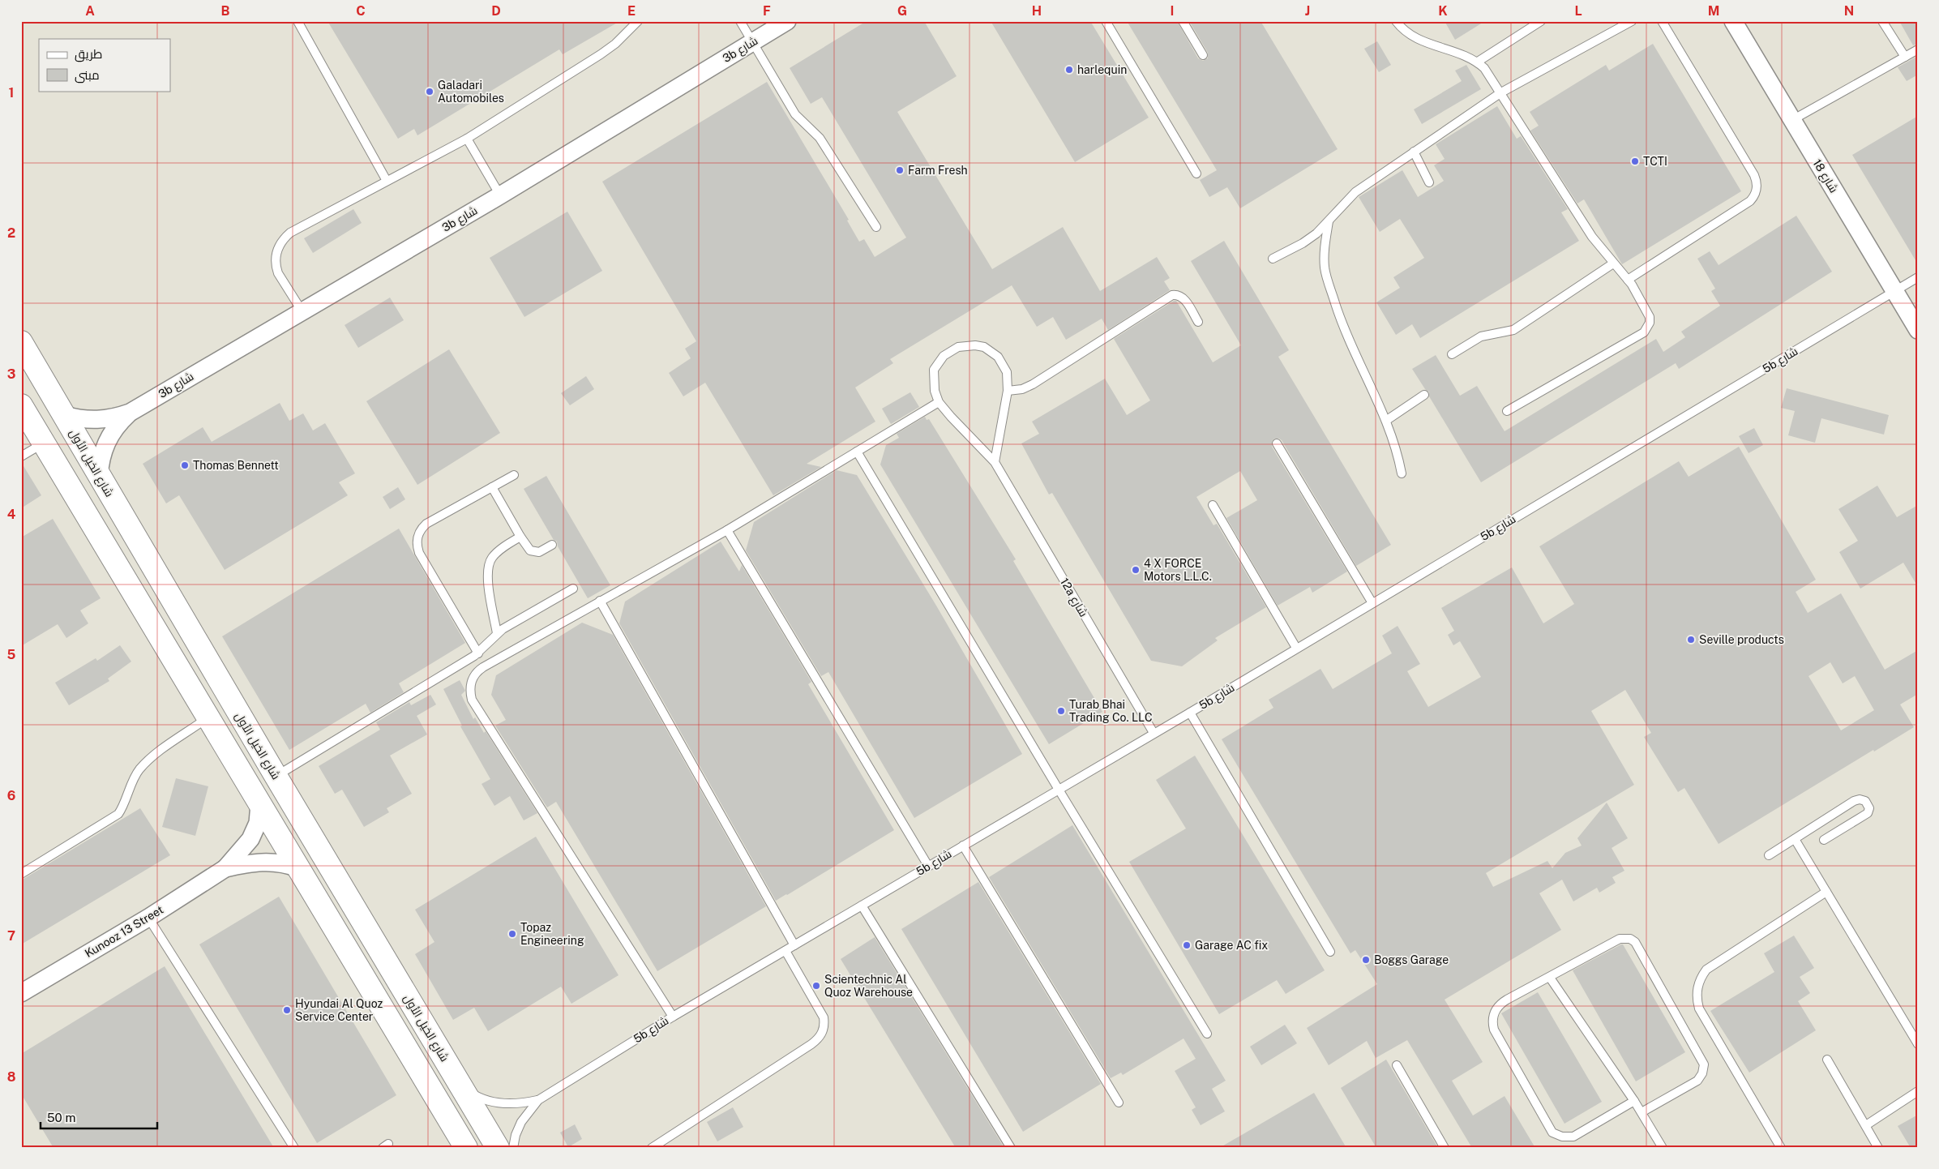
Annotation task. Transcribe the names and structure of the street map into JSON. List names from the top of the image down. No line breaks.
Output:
{"streets":{"main road":["شارع الخيل الأول"],"street":["3b شارع","شارع 18","Kunooz 13 Street"],"lane":["5b شارع","12a شارع"]},"crossings":[["3b شارع","شارع الخيل الأول"],["شارع 18","5b شارع"],["5b شارع","شارع الخيل الأول"],["5b شارع","12a شارع"]],"places":["harlequin","Galadari Automobiles","TCTI","Farm Fresh","Thomas Bennett","4 X FORCE Motors L.L.C.","Seville products","Turab Bhai Trading Co. LLC","Topaz Engineering","Garage AC fix","Boggs Garage","Scientechnic Al Quoz Warehouse","Hyundai Al Quoz Service Center"],"legend":["طريق","مبنى"],"scale_bar":"50 m","grid":{"columns":["A","B","C","D","E","F","G","H","I","J","K","L","M","N"],"rows":["1","2","3","4","5","6","7","8"]}}
